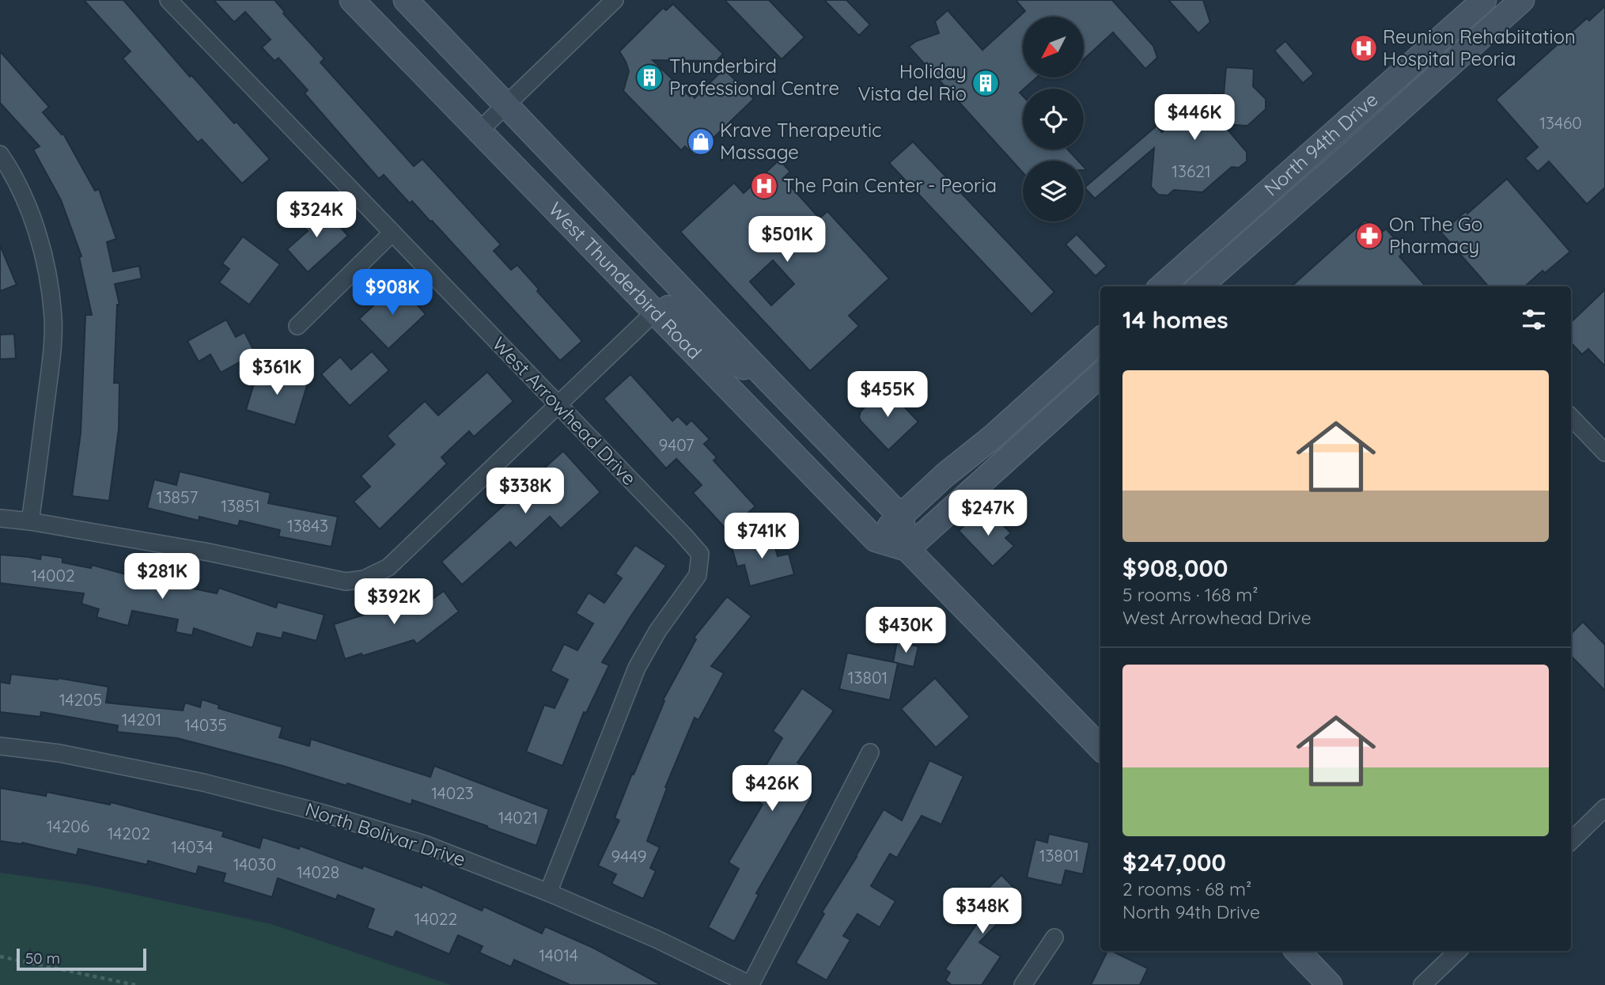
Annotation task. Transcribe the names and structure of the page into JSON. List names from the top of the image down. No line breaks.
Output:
{"streets":{"main road":["North 94th Drive","West Thunderbird Road"],"street":["West Arrowhead Drive","North Bolivar Drive"]},"crossings":[["West Arrowhead Drive","North Bolivar Drive"]],"places":{"hospital":["Reunion Rehabiitation Hospital Peoria","The Pain Center - Peoria"],"building":["Thunderbird Professional Centre","Holiday Vista del Rio"],"shop":["Krave Therapeutic Massage"],"pharmacy":["On The Go Pharmacy"]},"house_numbers":["13460","13621","9407","13857","13851","13843","14002","13801","14205","14201","14035","14023","14021","14206","14202","14034","13801","9449","14030","14028","14022","14014"],"scale_bar":"50 m","north":"bottom left","page":{"price":["$446K","$324K","$501K","$908K","$361K","$455K","$338K","$247K","$741K","$281K","$392K","$430K","$426K","$348K"],"heading":"14 homes","list":[{"name":"$908,000","note":"5 rooms · 168 m² · West Arrowhead Drive"},{"name":"$247,000","note":"2 rooms · 68 m² · North 94th Drive"}],"scale":"50 m"}}
